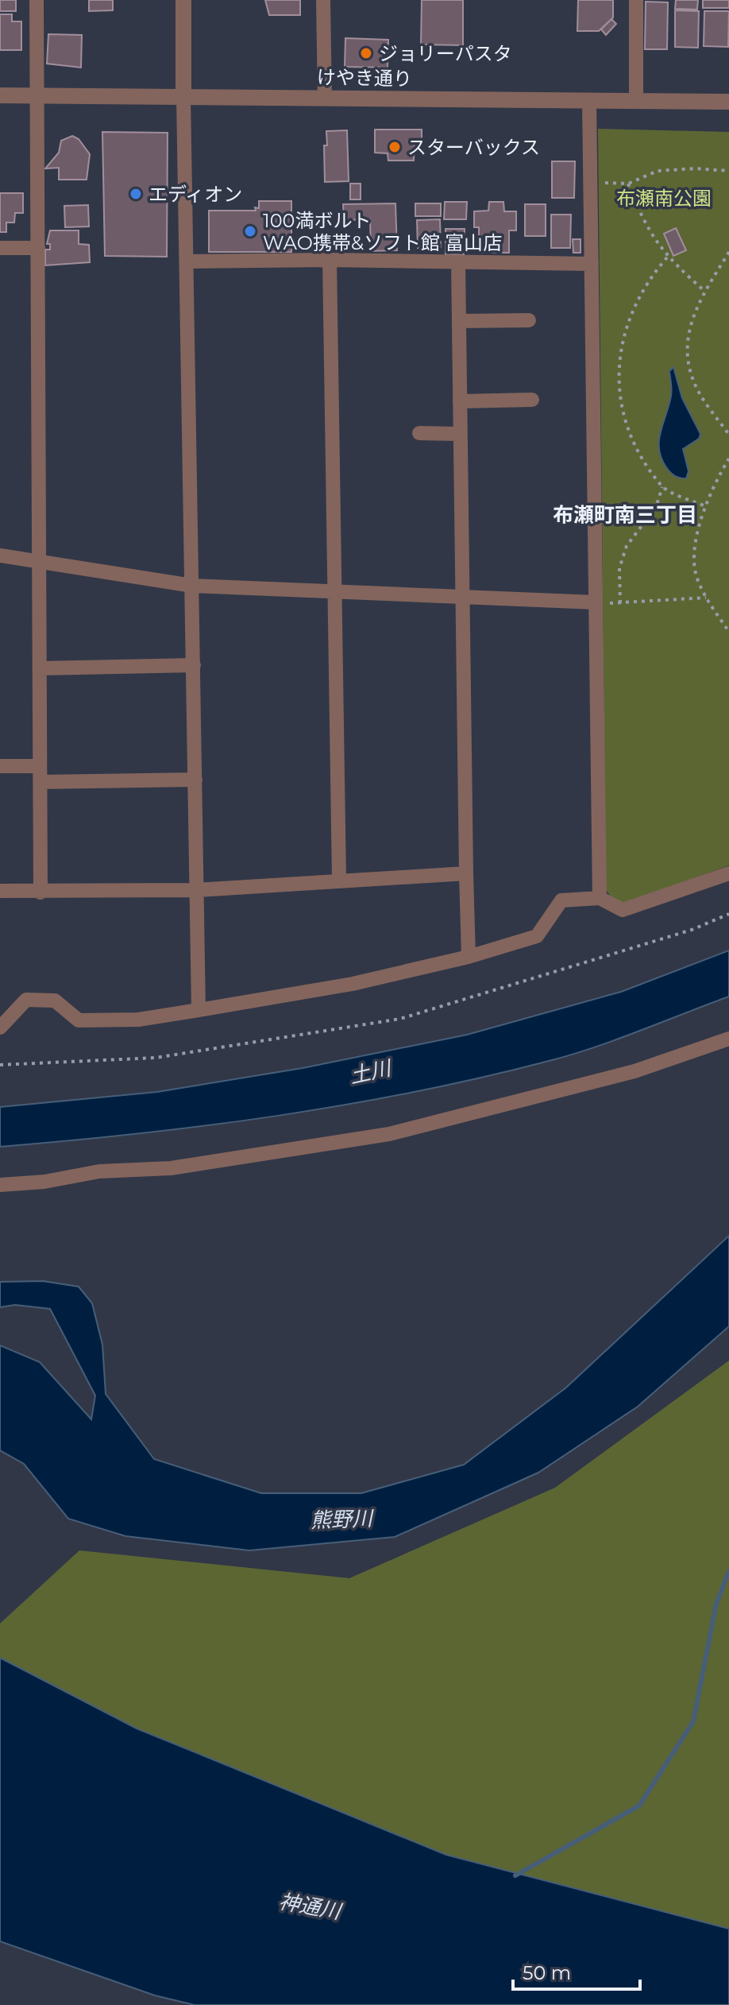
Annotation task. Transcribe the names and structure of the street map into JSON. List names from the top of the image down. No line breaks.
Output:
{"streets":{"street":["けやき通り"]},"districts":["布瀬町南三丁目"],"water":["土川","熊野川","神通川"],"parks":["布瀬南公園"],"places":["ジョリーパスタ","スターバックス","エディオン","100満ボルト WAO携帯&ソフト館 富山店"],"scale_bar":"50 m"}
